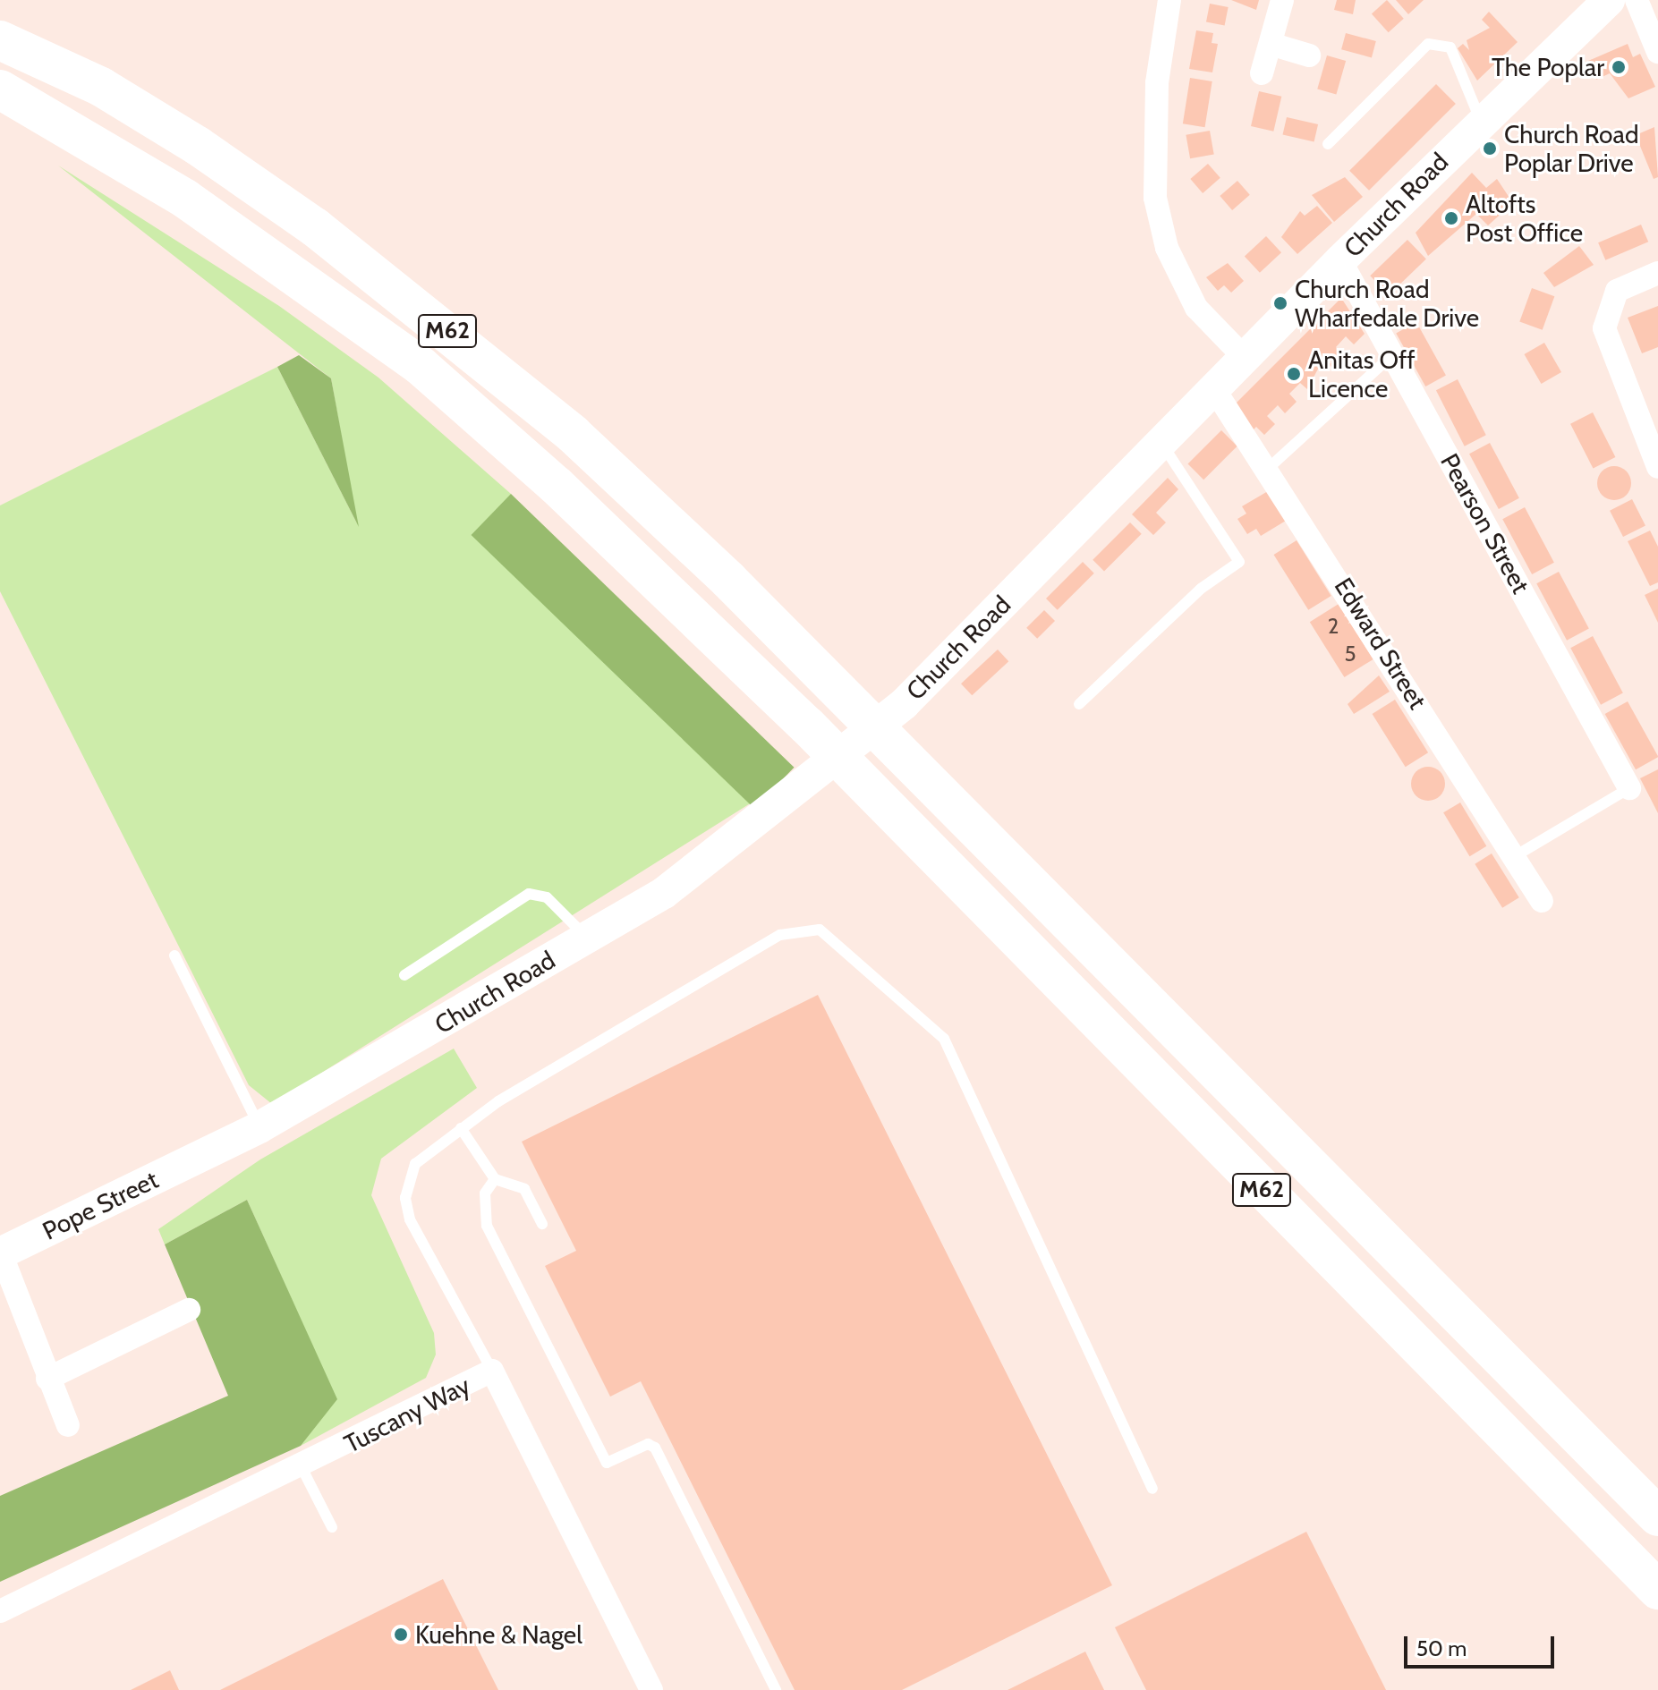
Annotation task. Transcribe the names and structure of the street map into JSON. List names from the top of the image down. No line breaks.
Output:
{"streets":{"highway":["M62"],"street":["Church Road","Pearson Street","Edward Street","Pope Street","Tuscany Way"]},"crossings":[["Church Road","Pearson Street"],["Church Road","Edward Street"],["Church Road","Pope Street"]],"places":["The Poplar","Church Road Poplar Drive","Altofts Post Office","Church Road Wharfedale Drive","Anitas Off Licence","Kuehne & Nagel"],"house_numbers":["2","5"],"scale_bar":"50 m"}
